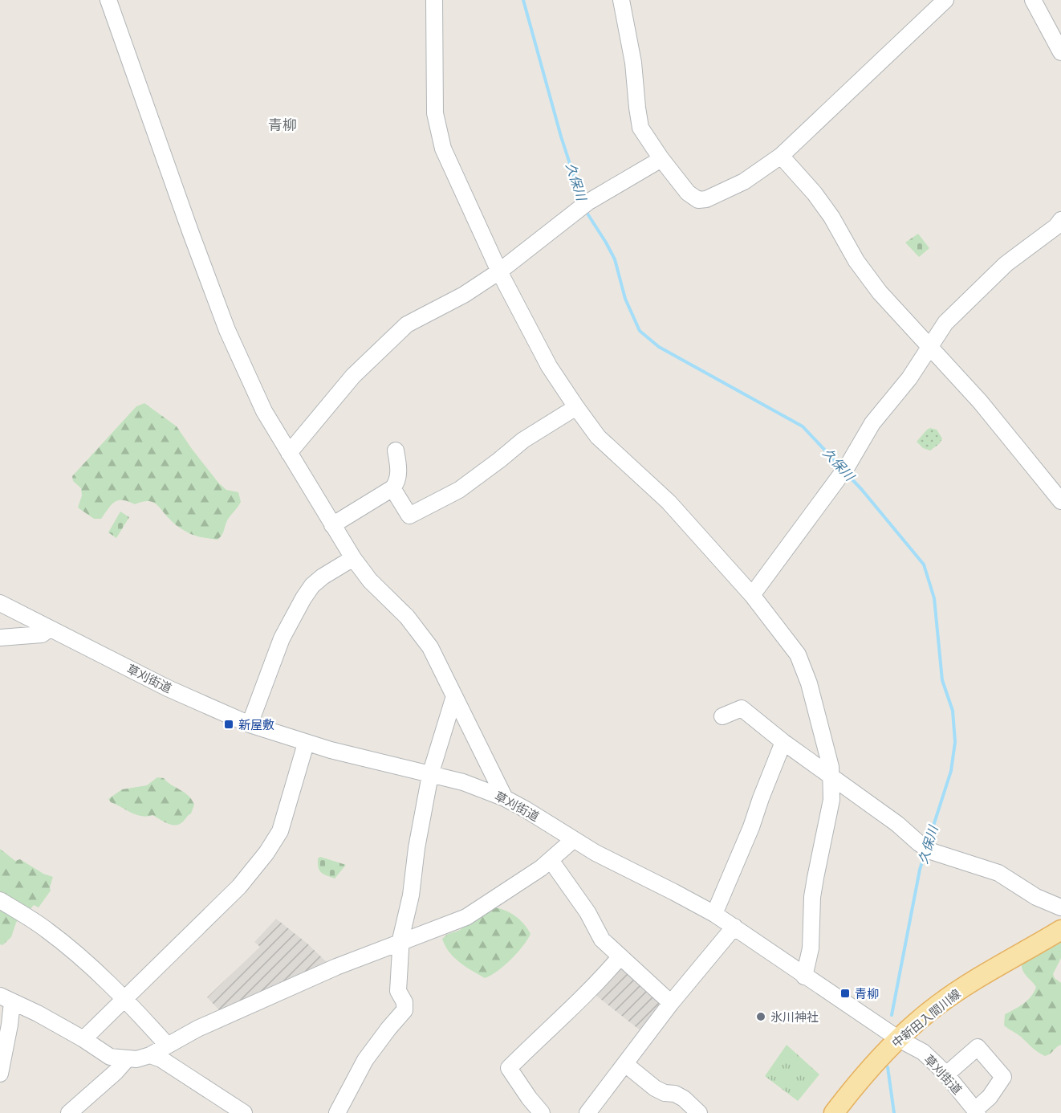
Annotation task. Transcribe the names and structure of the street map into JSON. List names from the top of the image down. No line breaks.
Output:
{"streets":{"main road":["中新田入間川線"],"street":["草刈街道"]},"crossings":[["草刈街道","中新田入間川線"]],"districts":["青柳"],"water":["久保川"],"places":{"transit":["新屋敷","青柳"],"other":["氷川神社"]}}
